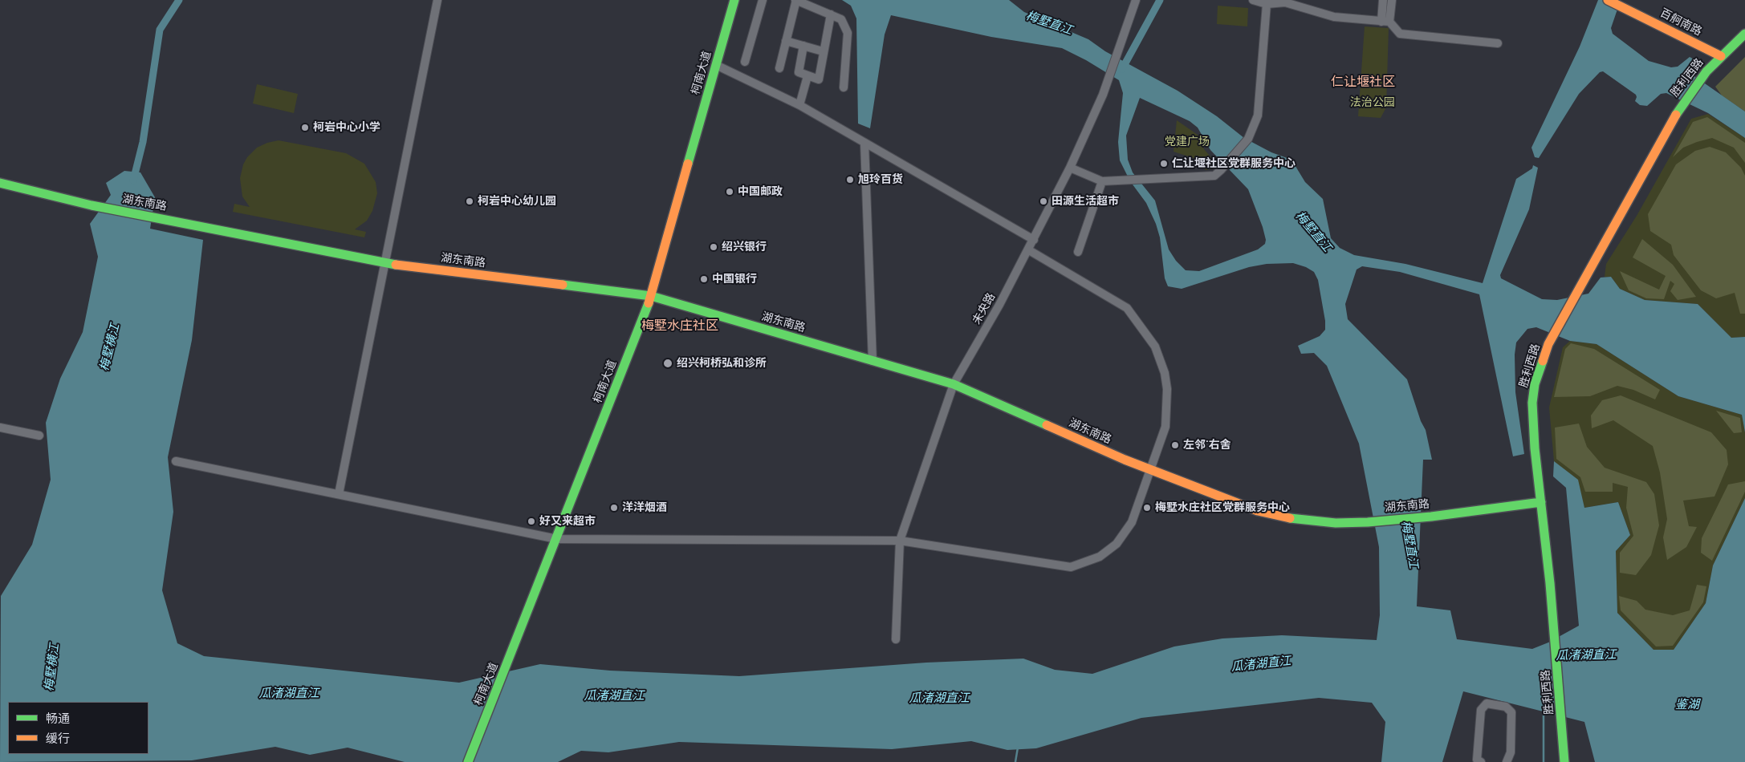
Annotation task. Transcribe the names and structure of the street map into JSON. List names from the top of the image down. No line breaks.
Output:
{"streets":{"street":["百舸南路","柯南大道","胜利西路","湖东南路","未央路"]},"crossings":[["百舸南路","胜利西路"],["柯南大道","湖东南路"],["胜利西路","湖东南路"],["湖东南路","未央路"]],"districts":["仁让堰社区","梅墅水庄社区"],"water":["梅墅直江","梅墅横江","瓜渚湖直江","鉴湖"],"parks":["法治公园","党建广场"],"places":["柯岩中心小学","仁让堰社区党群服务中心","旭玲百货","中国邮政","柯岩中心幼儿园","田源生活超市","绍兴银行","中国银行","绍兴柯桥弘和诊所","左邻˙右舍","洋洋烟酒","梅墅水庄社区党群服务中心","好又来超市"],"legend":["畅通","缓行"]}
